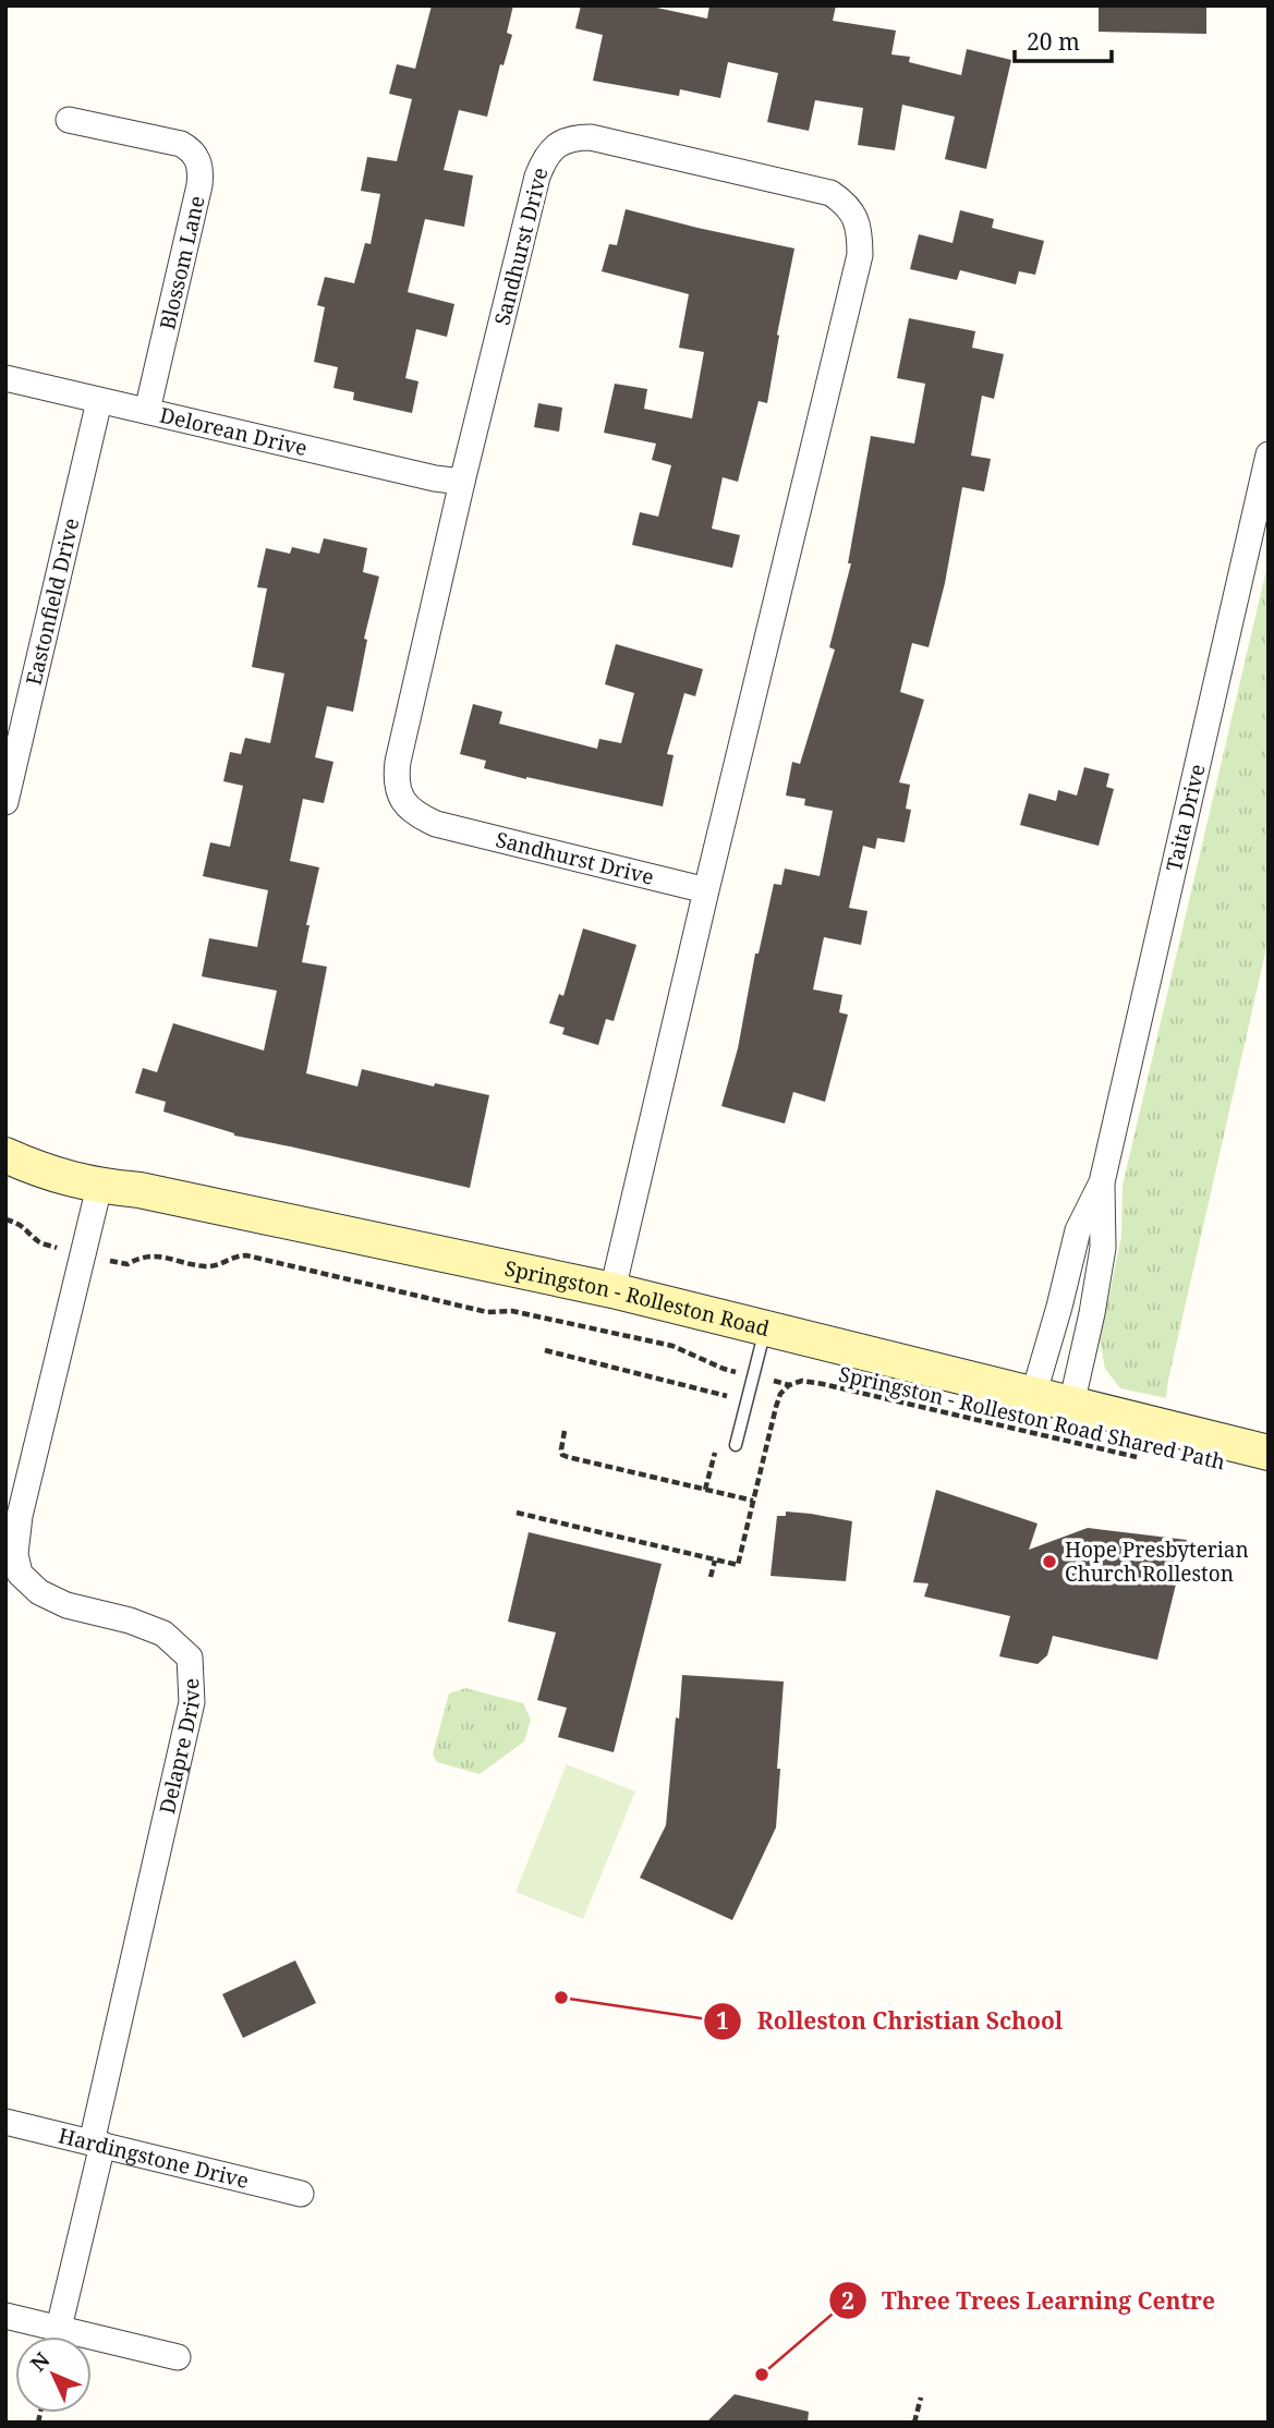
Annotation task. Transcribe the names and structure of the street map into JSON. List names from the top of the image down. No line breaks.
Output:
{"streets":{"main road":["Springston - Rolleston Road"],"street":["Sandhurst Drive","Blossom Lane","Delorean Drive","Eastonfield Drive","Taita Drive","Delapre Drive","Hardingstone Drive"],"path":["Springston - Rolleston Road Shared Path"]},"crossings":[["Sandhurst Drive","Delorean Drive"],["Sandhurst Drive","Springston - Rolleston Road"],["Blossom Lane","Delorean Drive"],["Delorean Drive","Eastonfield Drive"],["Taita Drive","Springston - Rolleston Road"],["Springston - Rolleston Road","Delapre Drive"],["Delapre Drive","Hardingstone Drive"]],"places":["Hope Presbyterian Church Rolleston","Rolleston Christian School","Three Trees Learning Centre"],"scale_bar":"20 m","north":"top left"}
